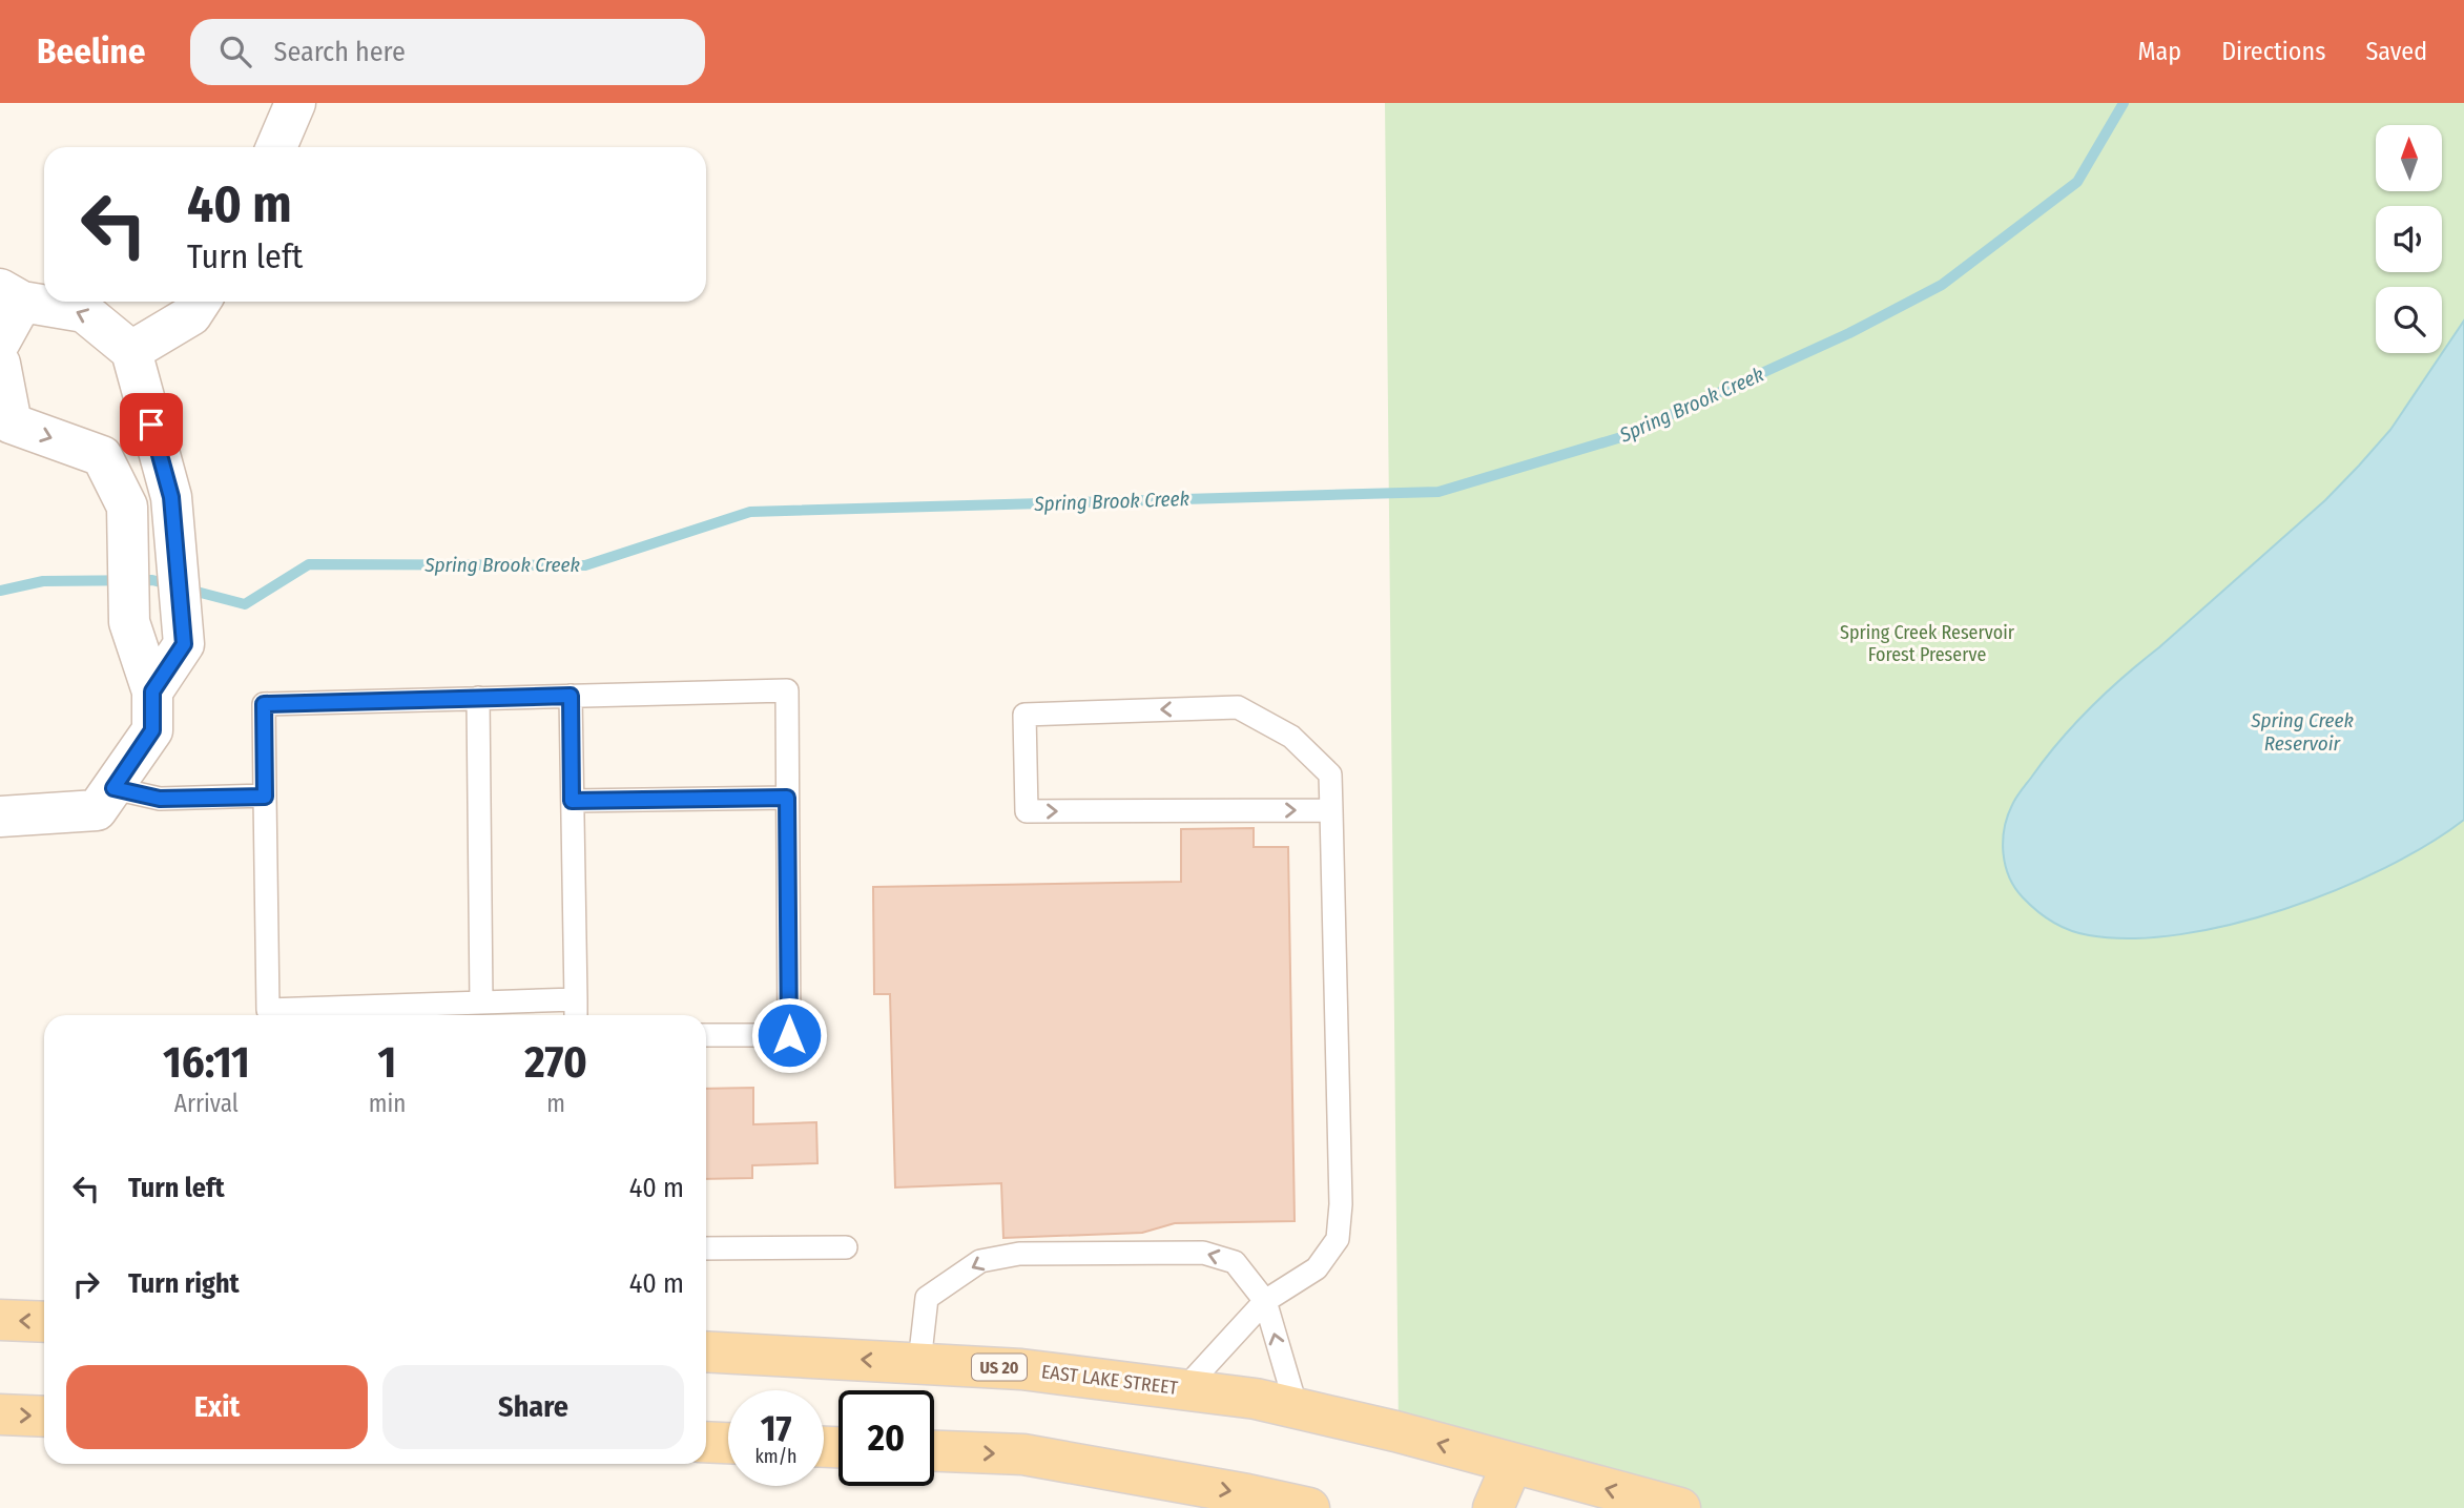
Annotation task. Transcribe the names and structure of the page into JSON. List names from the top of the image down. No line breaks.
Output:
{"streets":{"main road":["US 20","EAST LAKE STREET"]},"crossings":[["US 20","EAST LAKE STREET"]],"one_way":["EAST LAKE STREET"],"water":["Spring Brook Creek","Spring Creek Reservoir"],"parks":["Spring Creek Reservoir Forest Preserve"],"north":"top","page":{"header":"Beeline","search":"Search here","nav":["Map","Directions","Saved"],"turn":["40 m","Turn left"],"eta":["16:11","Arrival","1","min","270","m"],"list":[{"name":"Turn left","value":"40 m"},{"name":"Turn right","value":"40 m"}],"buttons":["Exit","Share"],"speed":"17 km/h","limit":"20"}}
